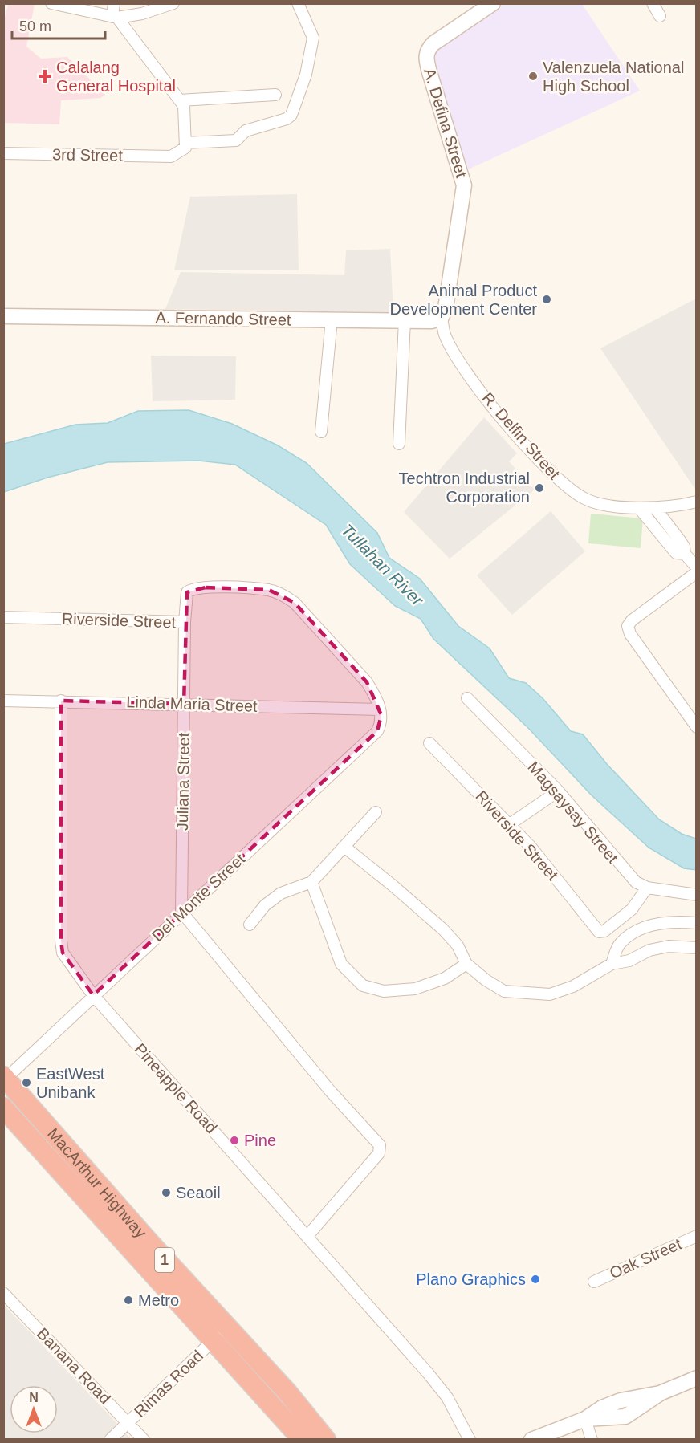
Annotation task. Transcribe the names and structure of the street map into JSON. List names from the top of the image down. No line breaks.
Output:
{"streets":{"highway":["MacArthur Highway","1"],"street":["A. Defina Street","3rd Street","A. Fernando Street","R. Delfin Street","Riverside Street","Linda Maria Street","Juliana Street","Magsaysay Street","Del Monte Street","Pineapple Road","Oak Street","Banana Road","Rimas Road"]},"crossings":[["A. Defina Street","A. Fernando Street"],["A. Defina Street","R. Delfin Street"],["A. Fernando Street","R. Delfin Street"],["Riverside Street","Linda Maria Street"],["Riverside Street","Juliana Street"],["Riverside Street","Magsaysay Street"],["Riverside Street","Del Monte Street"],["Linda Maria Street","Juliana Street"],["Linda Maria Street","Del Monte Street"],["Linda Maria Street","Pineapple Road"],["Juliana Street","Del Monte Street"],["Del Monte Street","Pineapple Road"],["Del Monte Street","MacArthur Highway"],["MacArthur Highway","Rimas Road"],["Banana Road","Rimas Road"]],"water":["Tullahan River"],"places":{"health":["Calalang General Hospital"],"other":["Valenzuela National High School","Animal Product Development Center","Techtron Industrial Corporation","EastWest Unibank","Pine","Seaoil","Plano Graphics","Metro"]},"scale_bar":"50 m","north":"top"}
